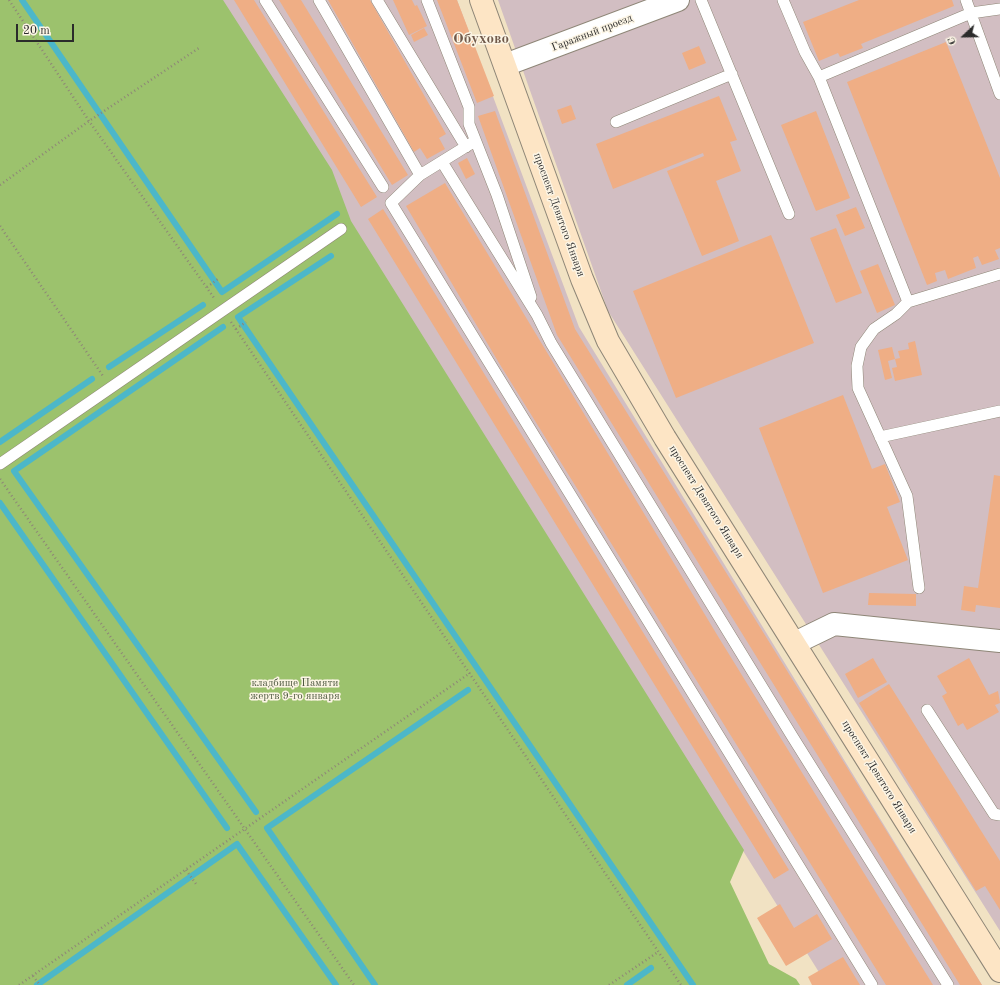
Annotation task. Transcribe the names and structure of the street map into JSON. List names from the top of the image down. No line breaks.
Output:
{"streets":{"street":["Гаражный проезд","проспект Девятого Января"]},"crossings":[["Гаражный проезд","проспект Девятого Января"]],"districts":["Обухово"],"parks":["кладбище Памяти жертв 9-го января"],"scale_bar":"20 m","north":"left"}
